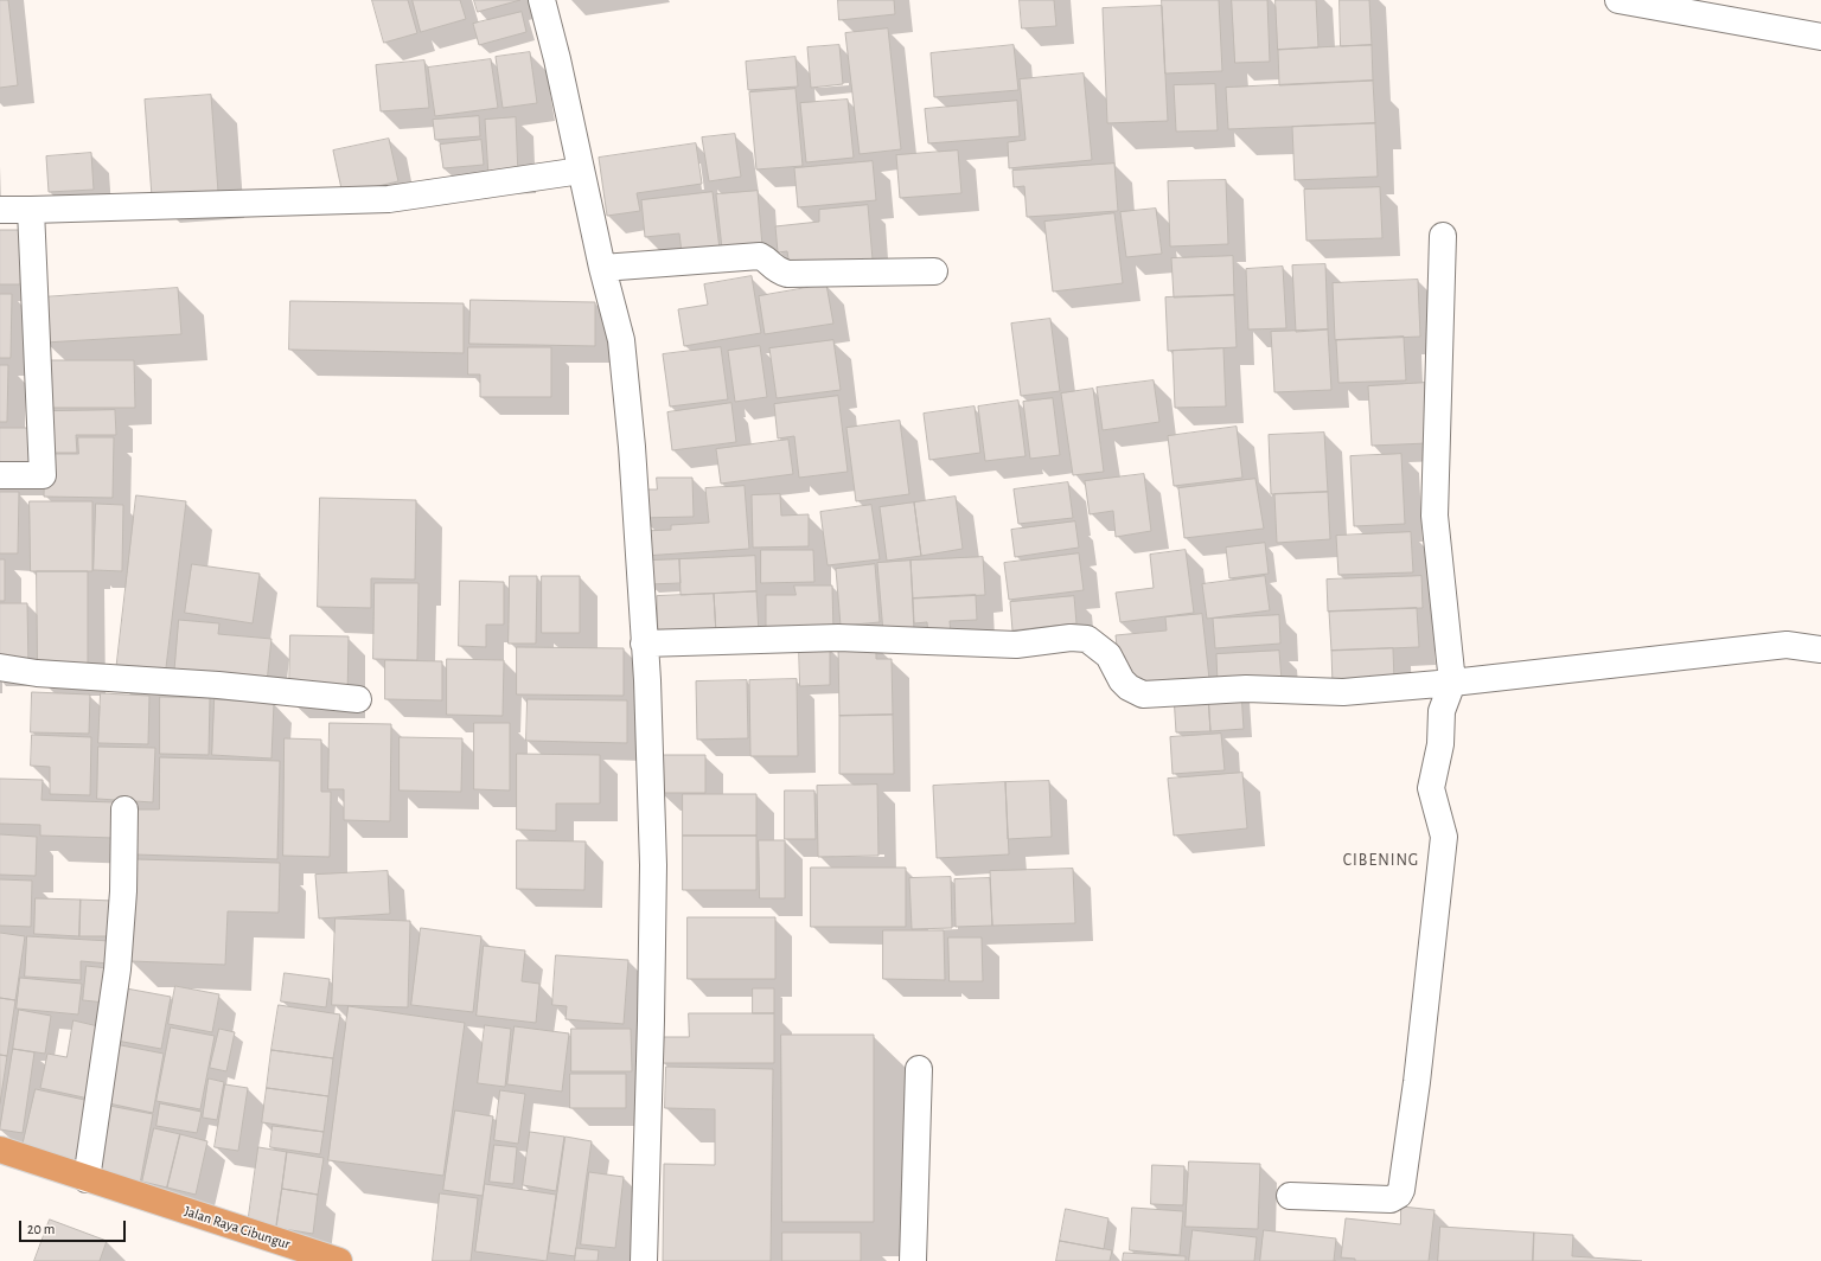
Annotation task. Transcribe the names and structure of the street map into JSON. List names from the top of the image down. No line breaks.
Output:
{"streets":{"highway":["Jalan Raya Cibungur"]},"districts":["CIBENING"],"scale_bar":"20 m"}
